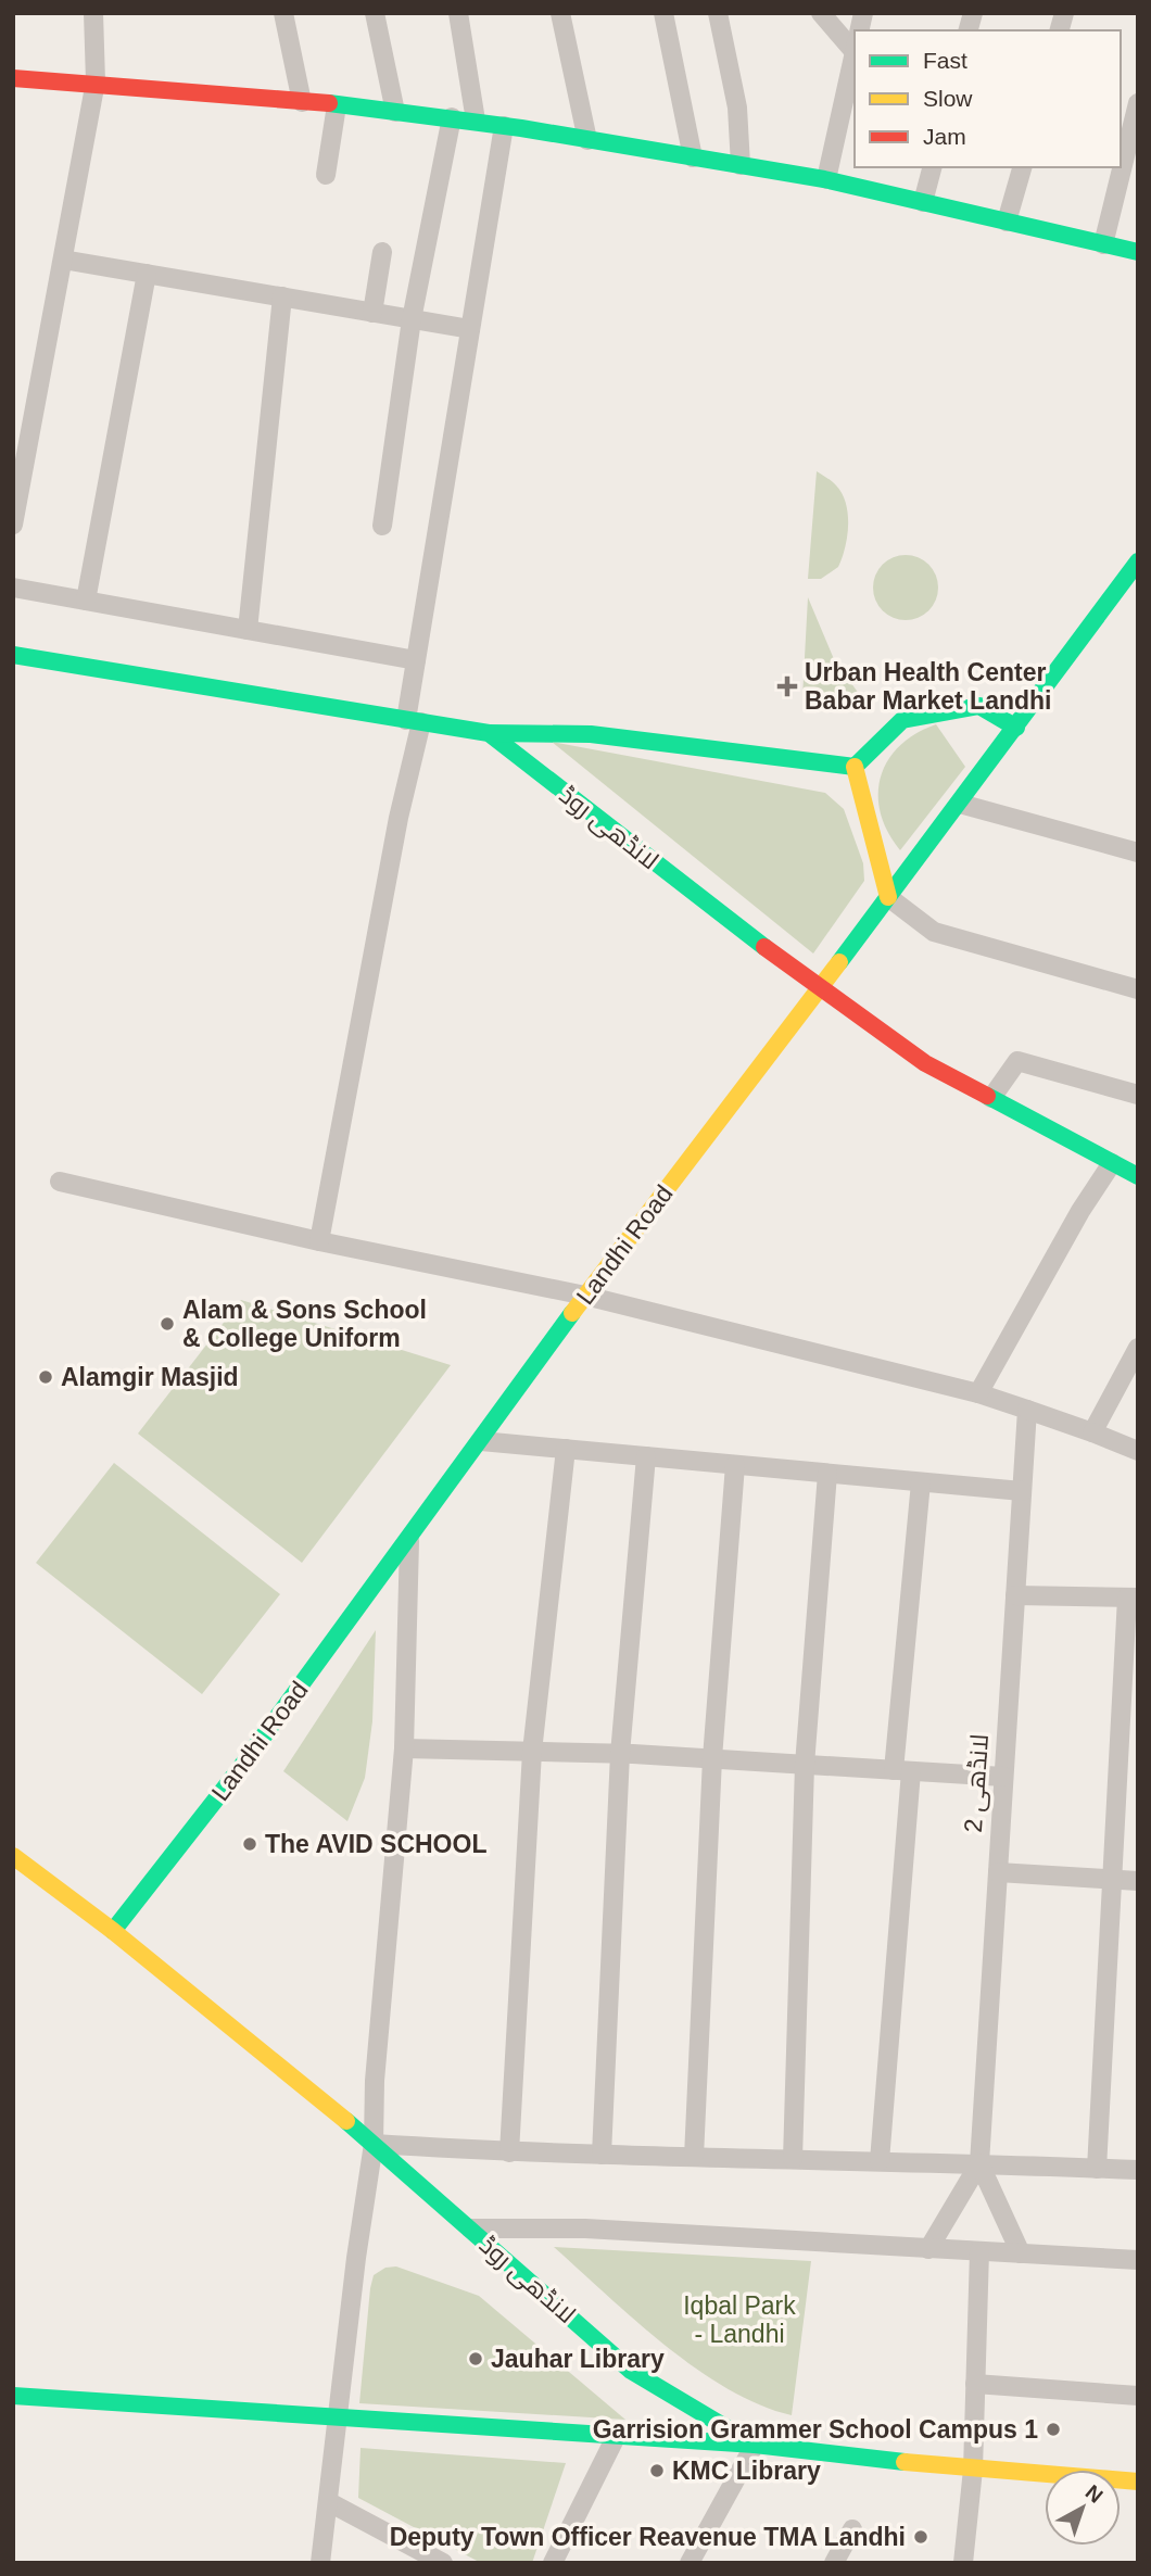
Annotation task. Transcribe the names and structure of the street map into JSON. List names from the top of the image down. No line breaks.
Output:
{"streets":{"street":["لانڈھی روڈ","Landhi Road","لانڈھی 2"]},"crossings":[["لانڈھی روڈ","Landhi Road"]],"parks":["Iqbal Park - Landhi"],"places":{"health":["Urban Health Center Babar Market Landhi"],"other":["Alam & Sons School & College Uniform","Alamgir Masjid","The AVID SCHOOL","Jauhar Library","Garrision Grammer School Campus 1","KMC Library","Deputy Town Officer Reavenue TMA Landhi"]},"legend":["Fast","Slow","Jam"],"north":"top right"}
